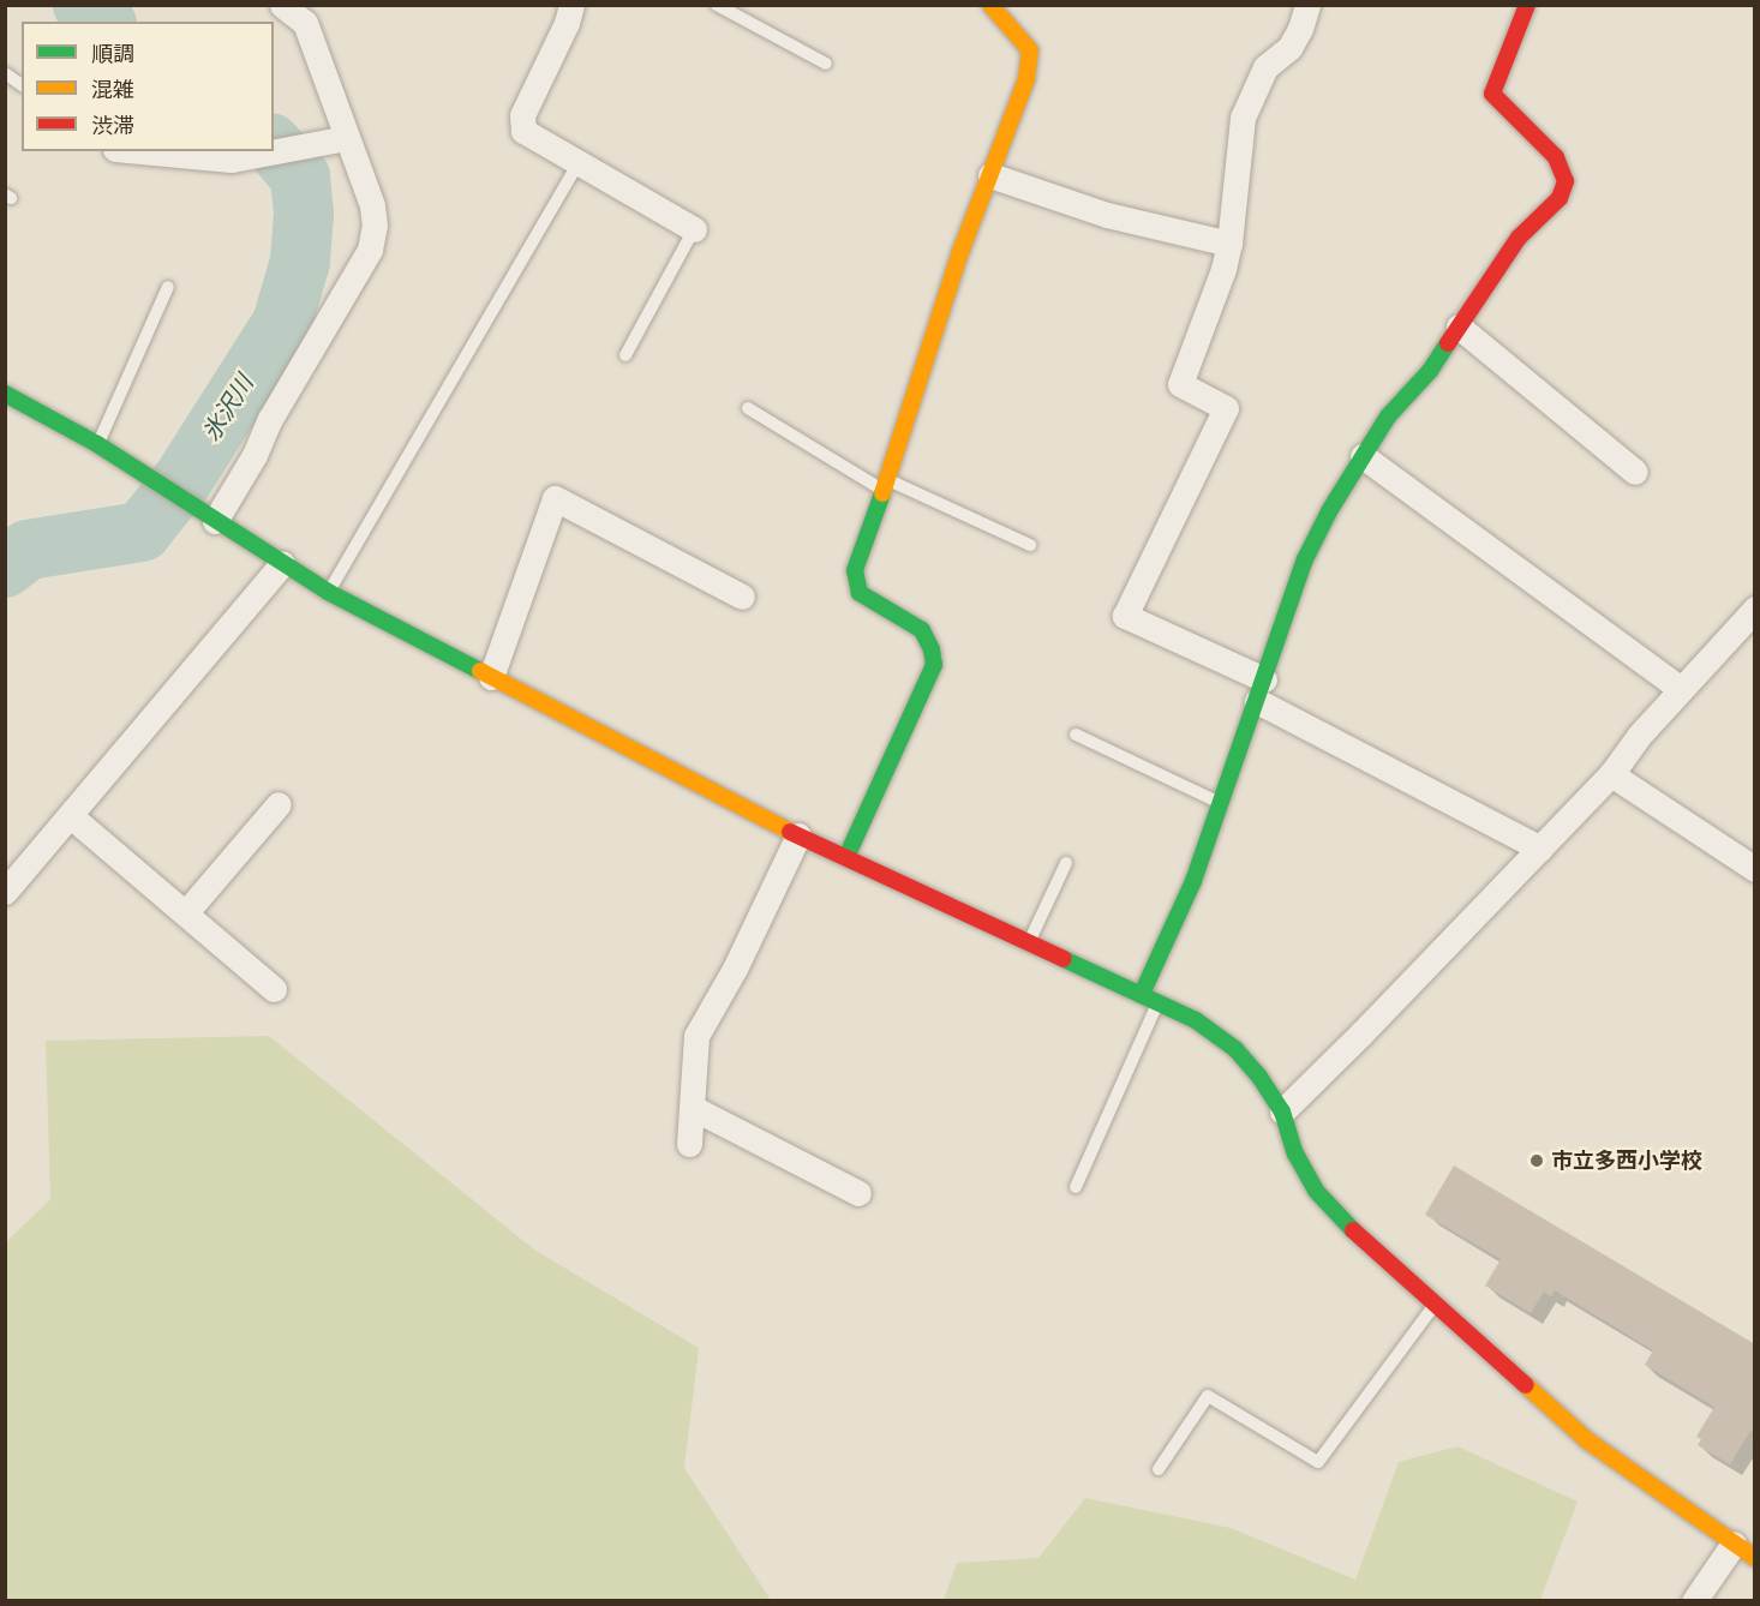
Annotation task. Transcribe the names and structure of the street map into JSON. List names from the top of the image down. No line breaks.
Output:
{"water":["氷沢川"],"places":["市立多西小学校"],"legend":["順調","混雑","渋滞"]}
